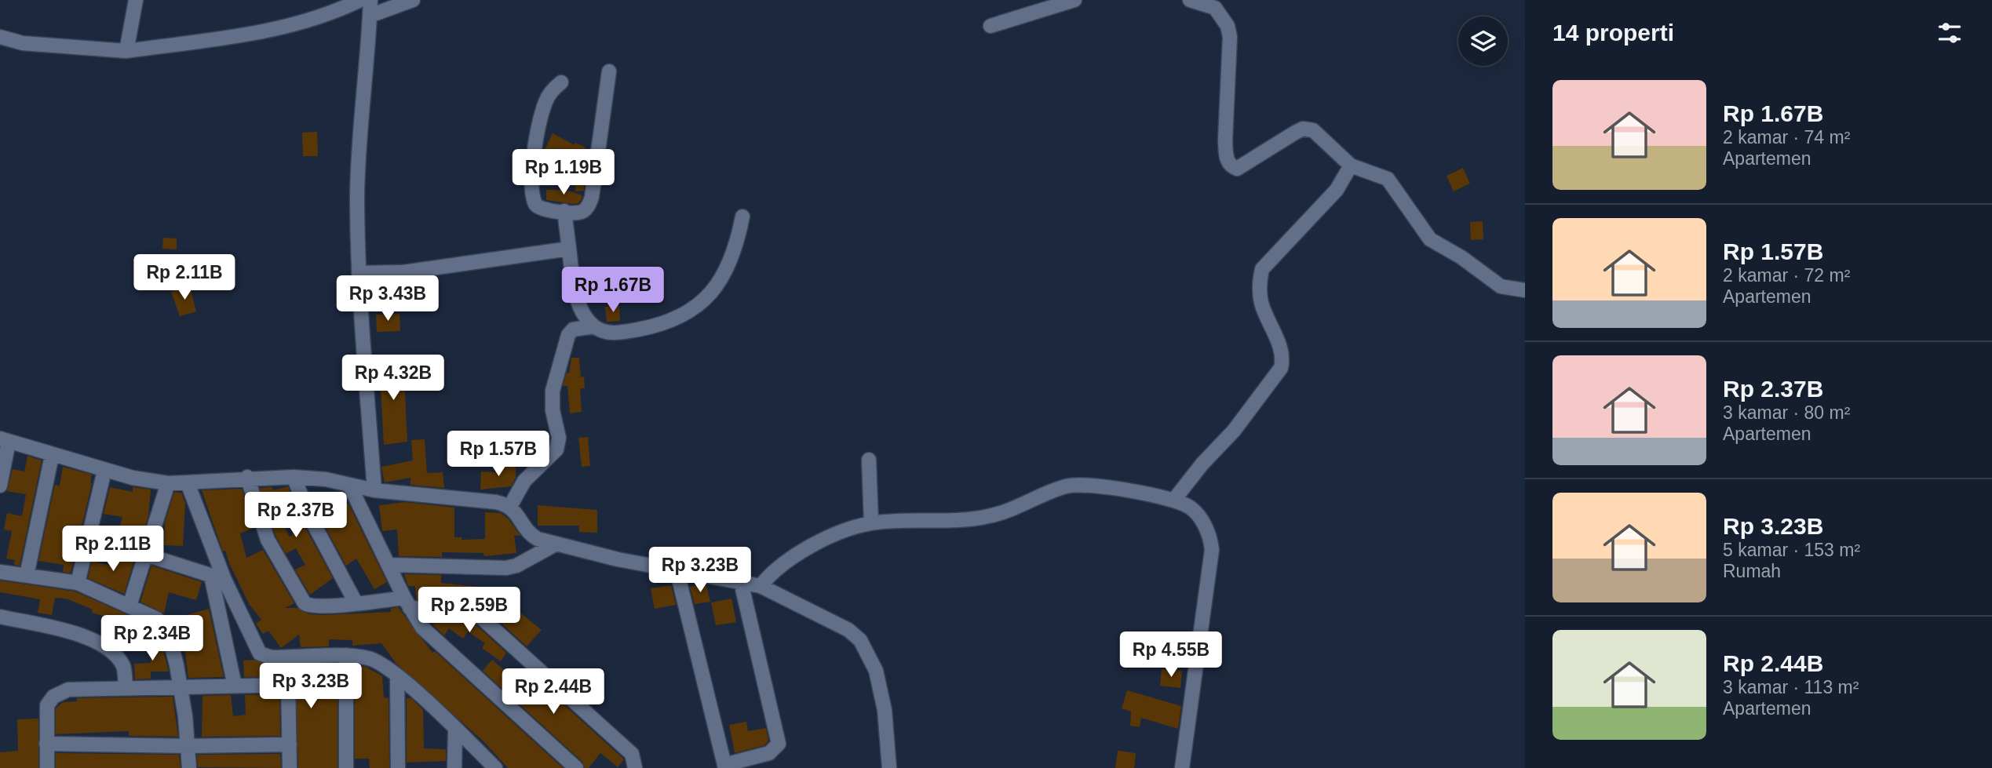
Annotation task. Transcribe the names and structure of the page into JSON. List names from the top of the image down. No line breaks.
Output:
{"page":{"heading":"14 properti","list":[{"name":"Rp 1.67B","note":"2 kamar · 74 m² · Apartemen"},{"name":"Rp 1.57B","note":"2 kamar · 72 m² · Apartemen"},{"name":"Rp 2.37B","note":"3 kamar · 80 m² · Apartemen"},{"name":"Rp 3.23B","note":"5 kamar · 153 m² · Rumah"},{"name":"Rp 2.44B","note":"3 kamar · 113 m² · Apartemen"}],"price":["Rp 1.19B","Rp 2.11B","Rp 1.67B","Rp 3.43B","Rp 4.32B","Rp 1.57B","Rp 2.37B","Rp 2.11B","Rp 3.23B","Rp 2.59B","Rp 2.34B","Rp 4.55B","Rp 3.23B","Rp 2.44B"]}}
